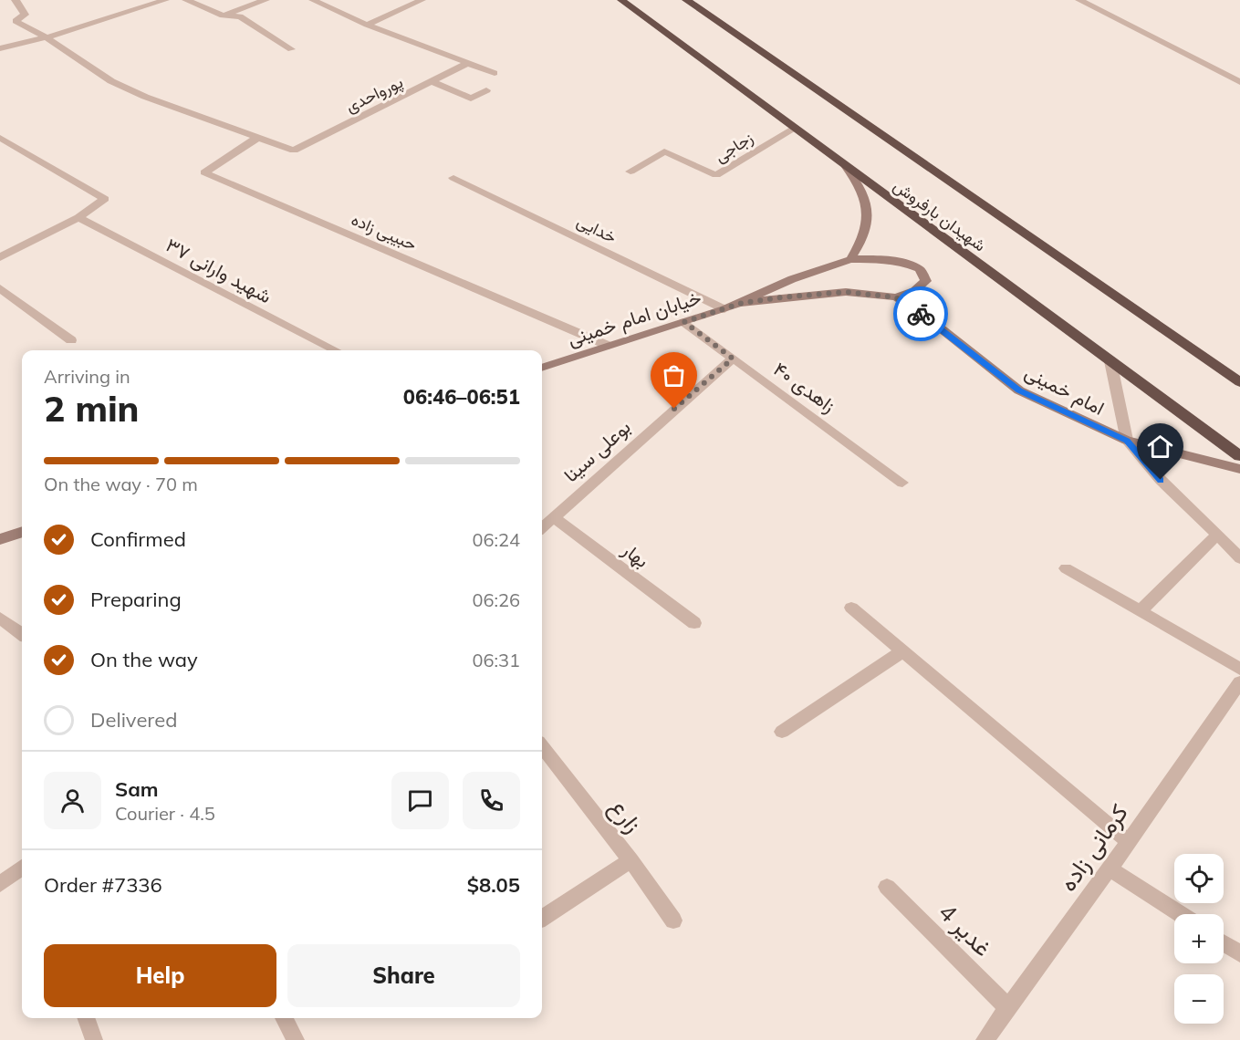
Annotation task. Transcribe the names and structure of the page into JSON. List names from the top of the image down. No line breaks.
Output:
{"streets":{"highway":["شهیدان بارفروش"],"main road":["خیابان امام خمینی","امام خمینی"],"street":["پورواحدی","زجاجی","خدایی","حبیبی زاده","شهید وارانی ۳۷","زاهدی ۴۰","بوعلی سینا","بهار","زارع","کرمانی زاده","غدیر 4"]},"crossings":[["پورواحدی","حبیبی زاده"],["زجاجی","شهیدان بارفروش"],["خدایی","خیابان امام خمینی"],["حبیبی زاده","خیابان امام خمینی"],["خیابان امام خمینی","زاهدی ۴۰"],["زاهدی ۴۰","بوعلی سینا"],["بوعلی سینا","بهار"],["کرمانی زاده","غدیر 4"]],"page":{"heading":["2 min","Arriving in","06:46–06:51"],"panel":["Sam","Courier · 4.5","Order #7336","$8.05"],"bar":"On the way · 70 m","list":[["Confirmed","06:24"],["Preparing","06:26"],["On the way","06:31"],"Delivered"],"map_buttons":["+","−"],"buttons":["Help","Share"]}}
